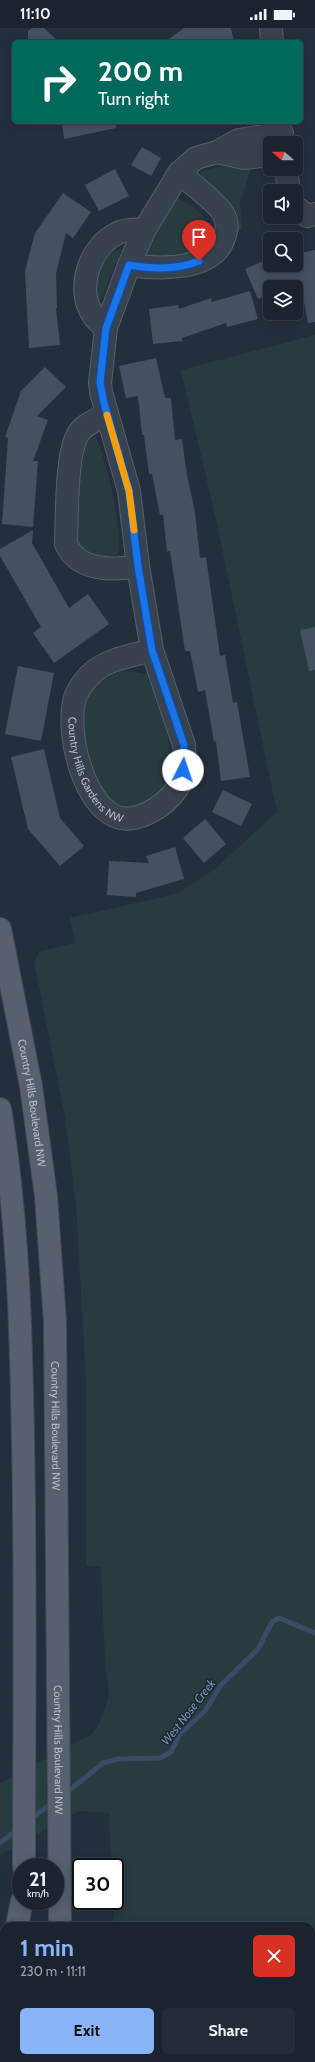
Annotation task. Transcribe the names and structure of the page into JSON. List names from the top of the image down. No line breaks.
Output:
{"streets":{"main road":["Country Hills Boulevard NW"],"street":["Country Hills Gardens NW"]},"water":["West Nose Creek"],"north":"left","page":{"status":"11:10","turn":["200 m","Turn right"],"speed":"21 km/h","limit":"30","heading":["1 min","230 m · 11:11"],"buttons":["Exit","Share"]}}
